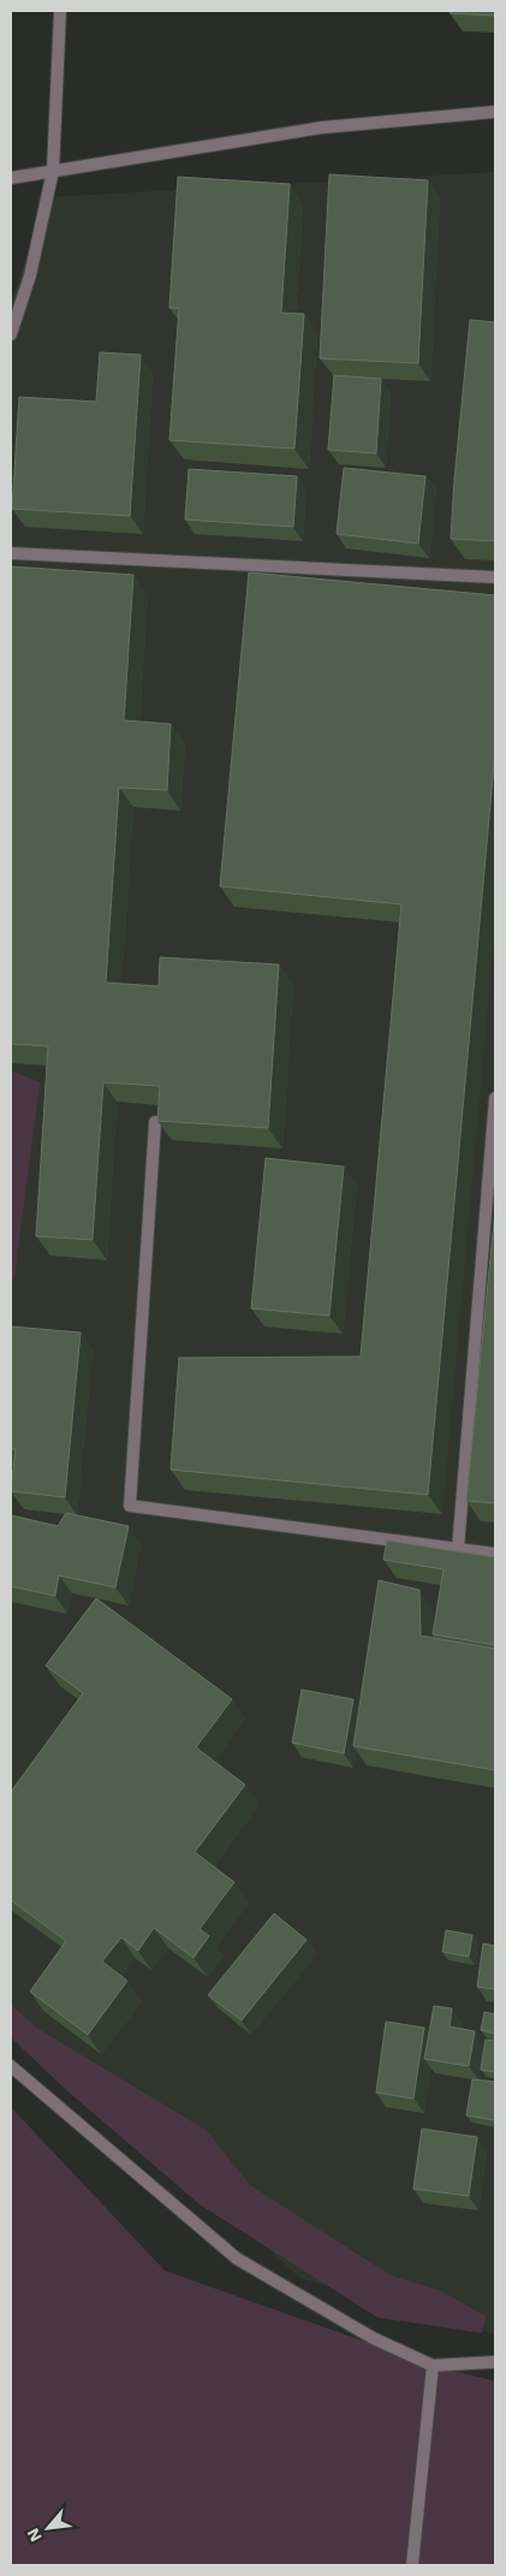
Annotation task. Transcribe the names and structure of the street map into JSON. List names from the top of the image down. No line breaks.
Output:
{"north":"bottom left"}
